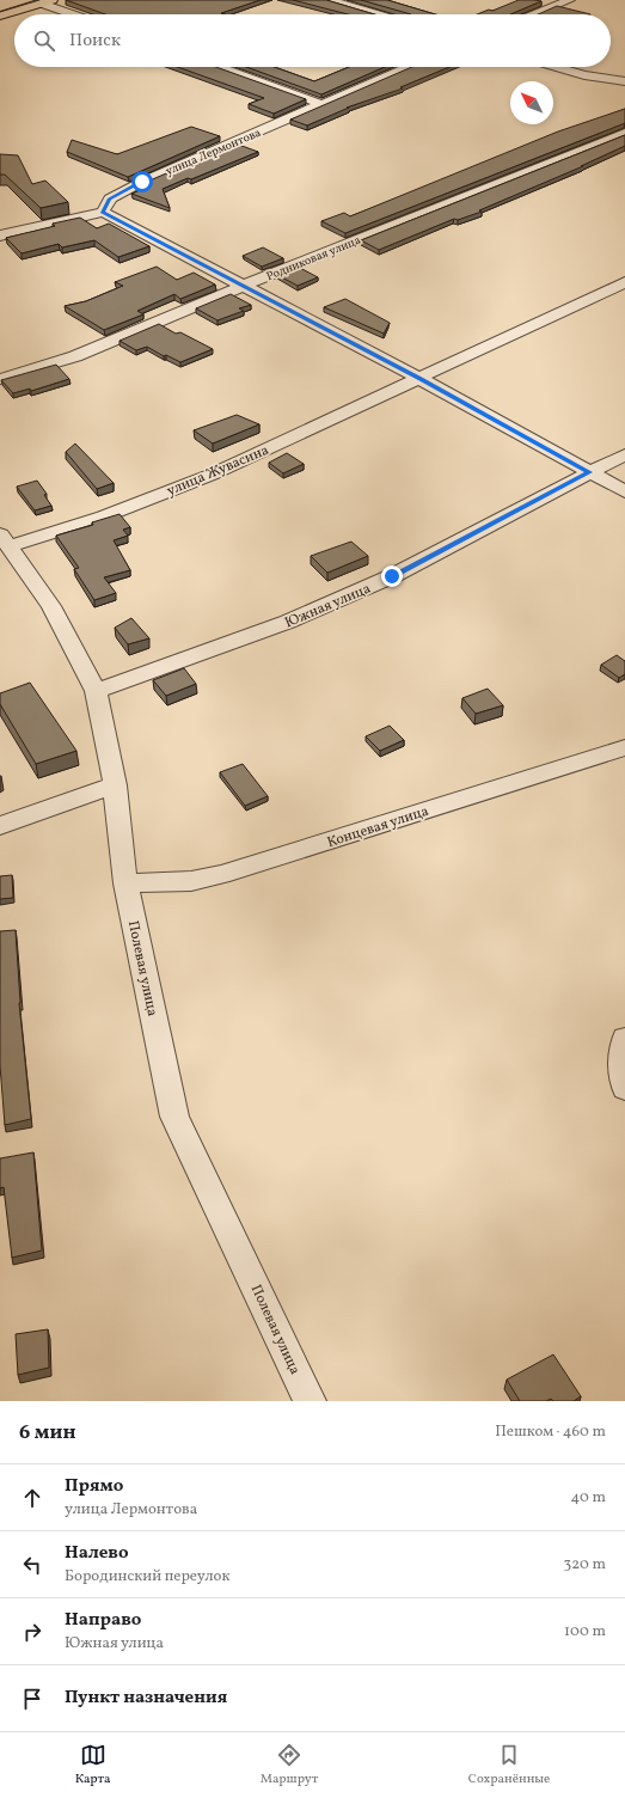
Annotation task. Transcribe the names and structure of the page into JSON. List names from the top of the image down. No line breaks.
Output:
{"streets":{"street":["улица Лермонтова","Родниковая улица","улица Жувасина","Южная улица","Концевая улица","Полевая улица"]},"crossings":[["улица Жувасина","Полевая улица"],["Южная улица","Полевая улица"],["Концевая улица","Полевая улица"]],"north":"top left","page":{"search":"Поиск","heading":["6 мин","Пешком · 460 m"],"list":[["Прямо","улица Лермонтова","40 m"],["Налево","Бородинский переулок","320 m"],["Направо","Южная улица","100 m"],"Пункт назначения"],"nav":["Карта","Маршрут","Сохранённые"]}}
